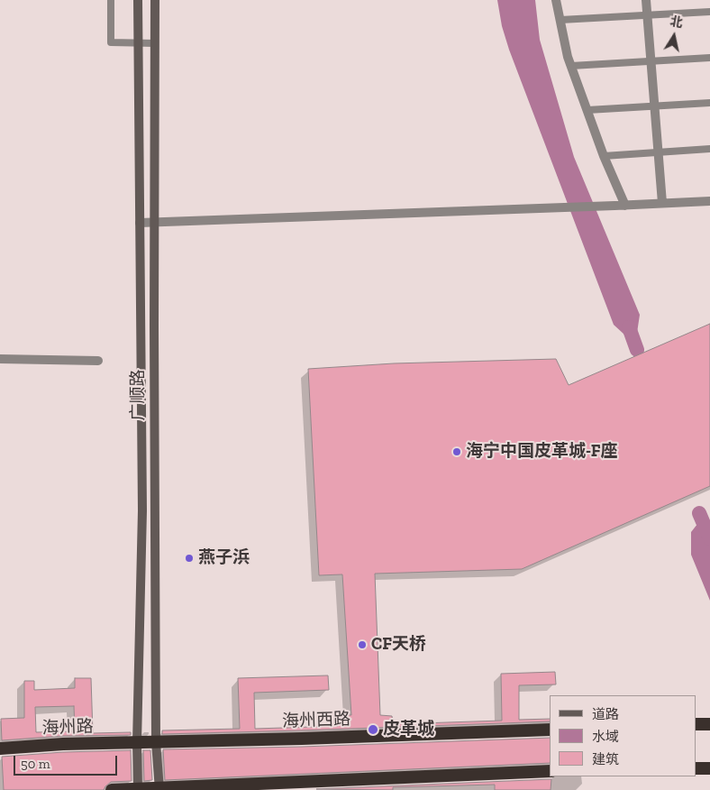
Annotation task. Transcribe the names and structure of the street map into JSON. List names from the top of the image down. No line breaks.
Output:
{"streets":{"highway":["海州西路","海州路"],"main road":["广顺路"]},"crossings":[["广顺路","海州西路"],["广顺路","海州路"],["海州西路","海州路"]],"places":["海宁中国皮革城-F座","燕子浜","CF天桥","皮革城"],"legend":["道路","水域","建筑"],"scale_bar":"50 m","north":"top"}
